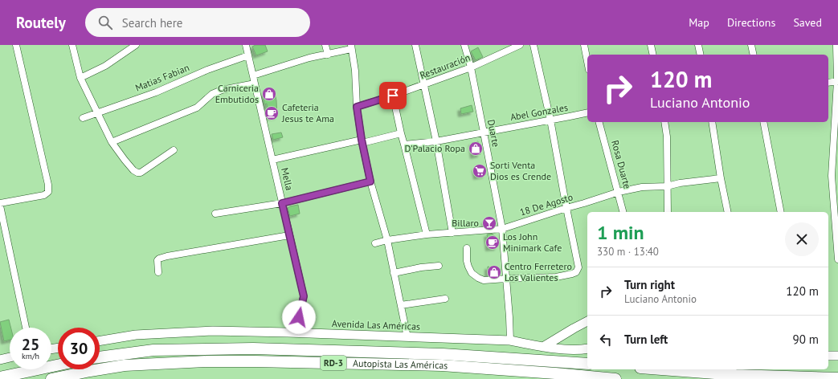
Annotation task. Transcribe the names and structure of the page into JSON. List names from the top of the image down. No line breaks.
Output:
{"streets":{"highway":["RD-3","Autopista Las Américas"],"main road":["Avenida Las Américas"],"street":["Restauración","Matias Fabian","Abel Gonzales","Duarte","Rosa Duarte","Mella","18 De Agosto"]},"crossings":[["Restauración","Duarte"],["Matias Fabian","Mella"],["Abel Gonzales","Duarte"],["Duarte","18 De Agosto"],["Duarte","Avenida Las Américas"],["Rosa Duarte","18 De Agosto"],["Mella","Avenida Las Américas"]],"places":{"shop":["Carniceria Embutidos","D'Palacio Ropa","Centro Ferretero Los Valientes"],"cafe":["Cafeteria Jesus te Ama","Los John Minimark Cafe"],"supermarket":["Sorti Venta Dios es Crende"],"bar":["Billaro"]},"page":{"header":"Routely","search":"Search here","nav":["Map","Directions","Saved"],"turn":["120 m","Luciano Antonio"],"heading":["1 min","330 m · 13:40"],"list":[{"name":"Turn right","note":"Luciano Antonio","value":"120 m"},{"name":"Turn left","value":"90 m"}],"speed":"25 km/h","limit":"30"}}
